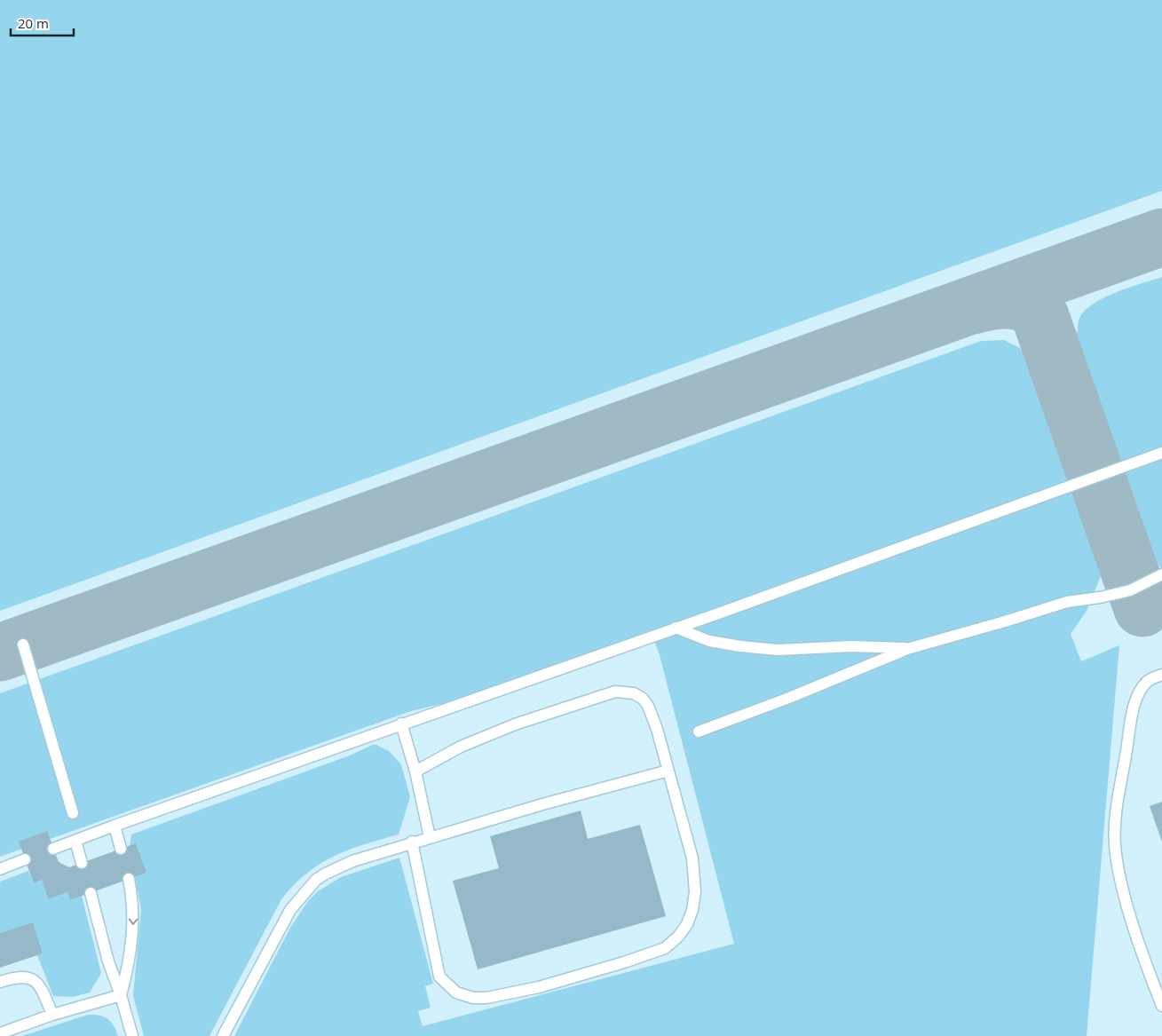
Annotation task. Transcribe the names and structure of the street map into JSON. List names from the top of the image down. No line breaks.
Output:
{"scale_bar":"20 m"}
